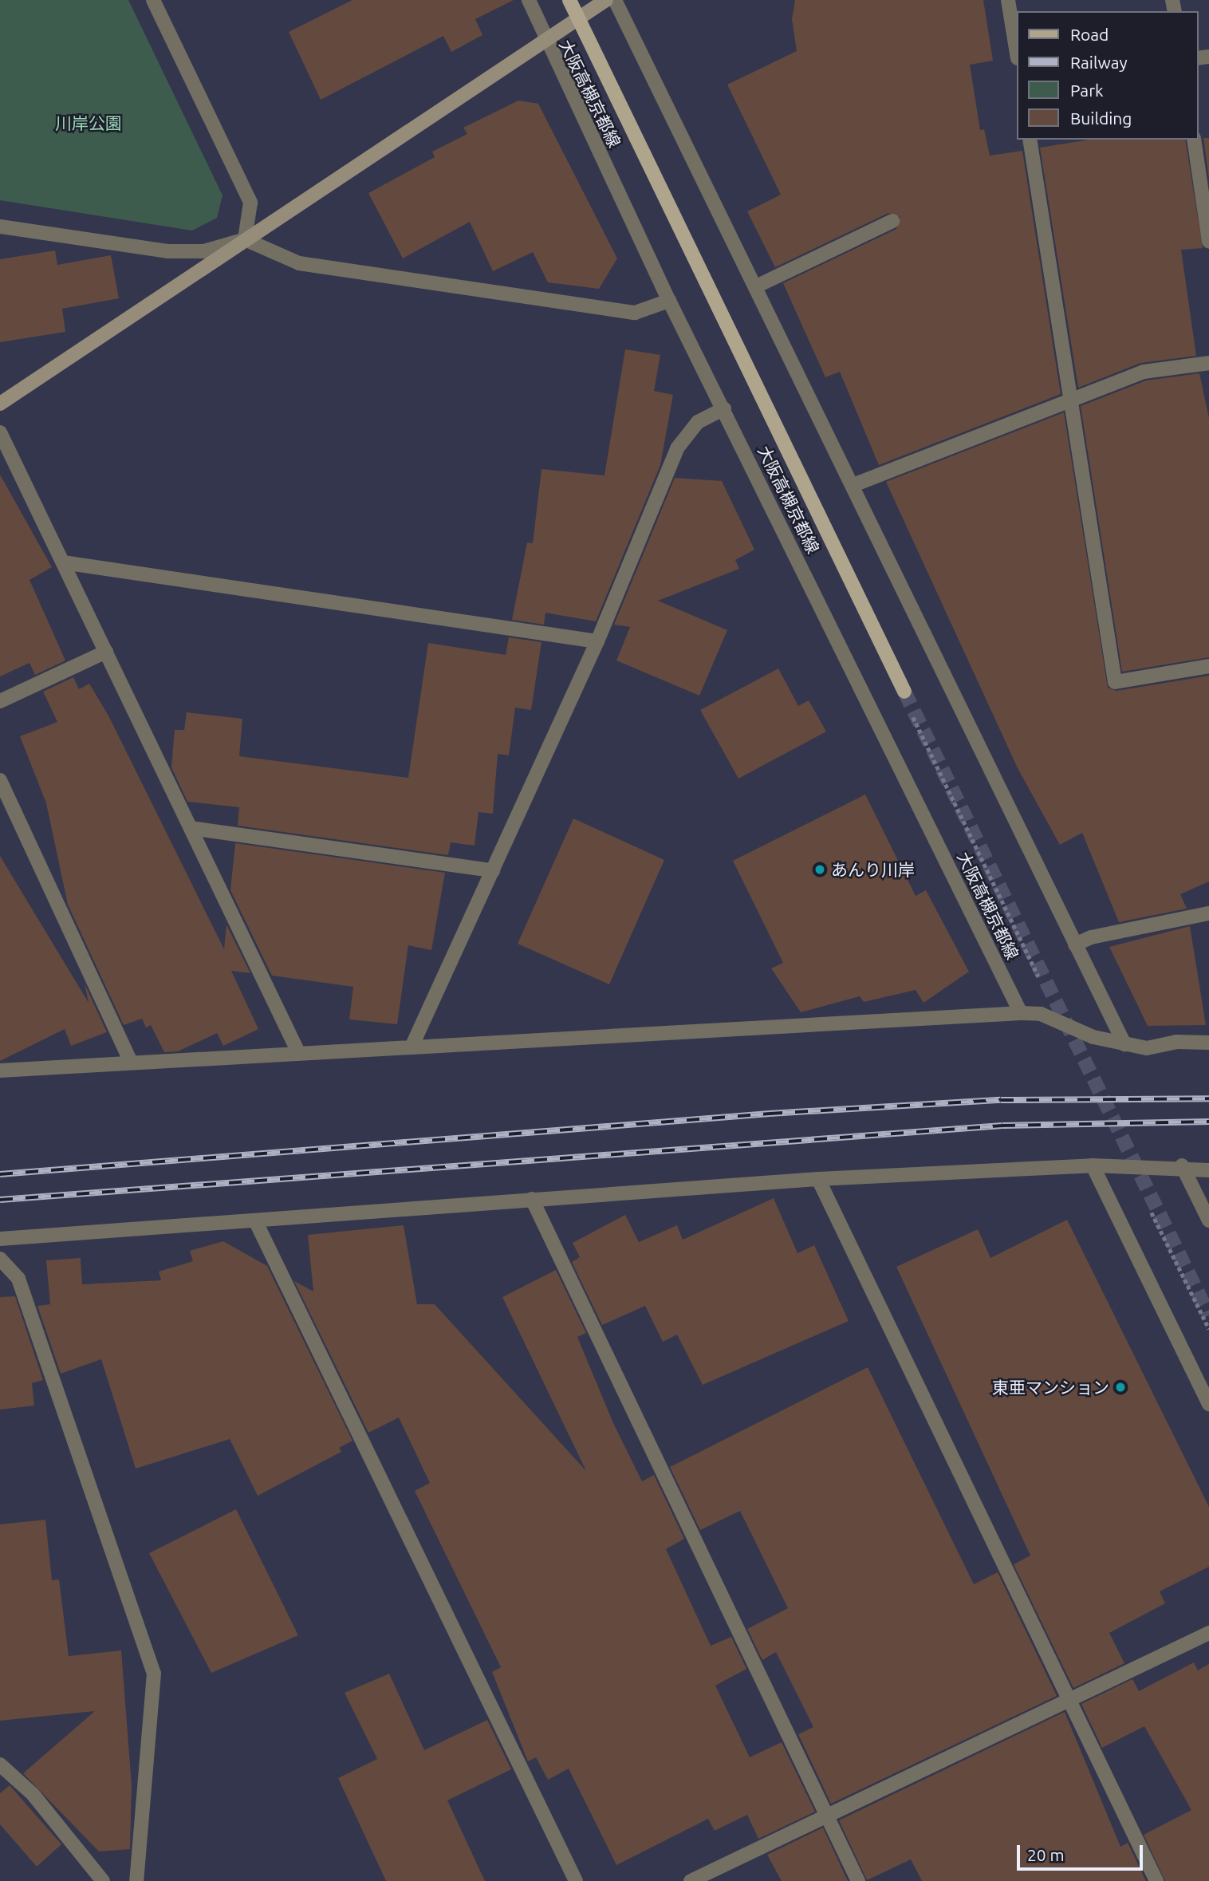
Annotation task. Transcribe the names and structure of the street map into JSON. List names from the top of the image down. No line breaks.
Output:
{"streets":{"main road":["大阪高槻京都線"]},"parks":["川岸公園"],"places":["あんり川岸","東亜マンション"],"legend":["Road","Railway","Park","Building"],"scale_bar":"20 m"}
